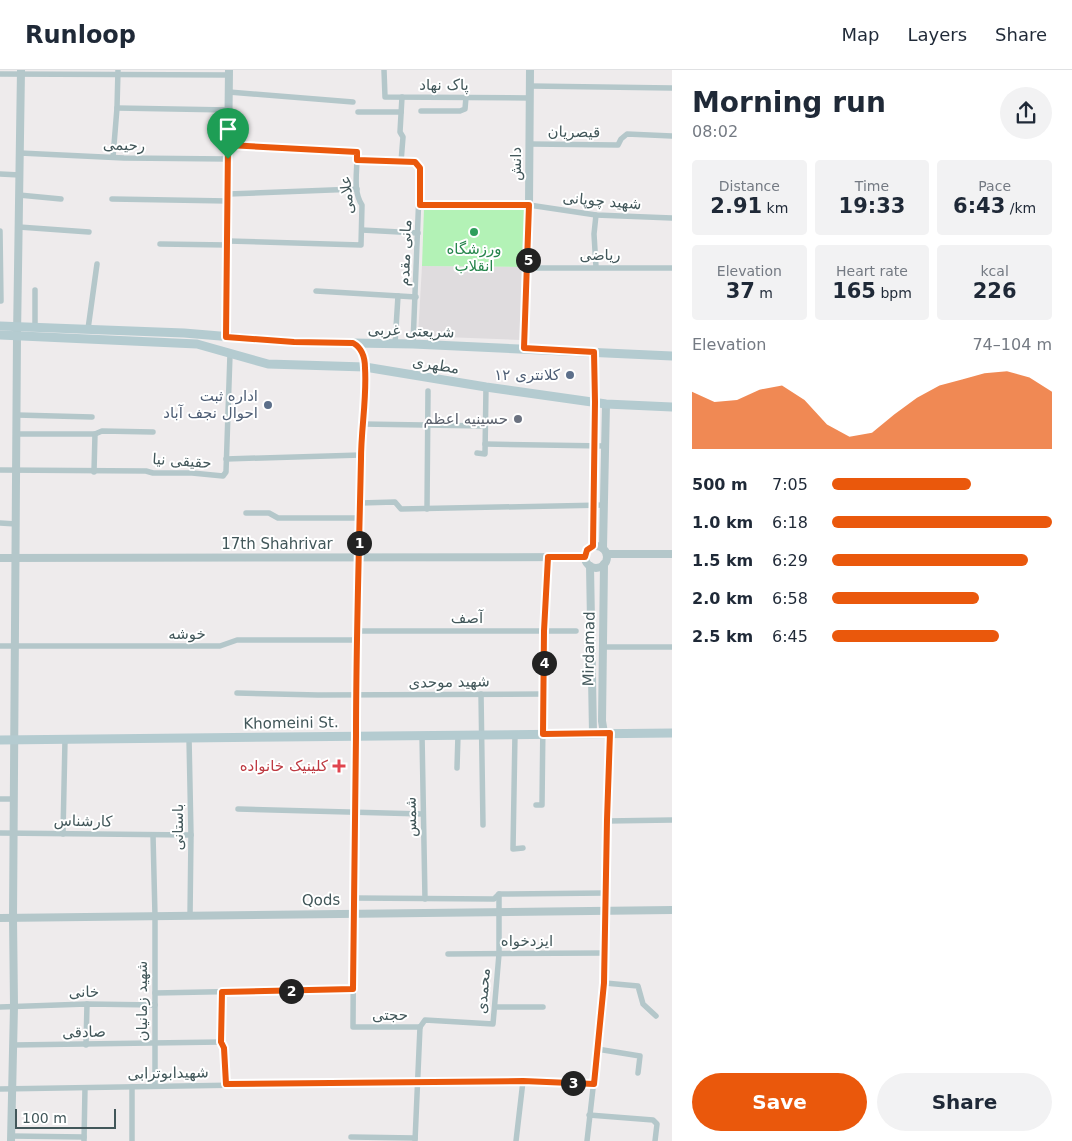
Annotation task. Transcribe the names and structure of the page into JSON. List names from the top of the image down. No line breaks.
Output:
{"streets":{"main road":["شریعتی غربی","مطهری","Khomeini St."],"street":["پاک نهاد","قیصریان","رحیمی","دانش","علامی","شهید چوپانی","مانی مقدم","ریاضی","حقیقی نیا","17th Shahrivar","آصف","خوشه","Mirdamad","شهید موحدی","شمس","کارشناس","باستانی","Qods","ایزدخواه","محمدی","خانی","شهید زمانیان","حجتی","صادقی","شهیدابوترابی"]},"crossings":[["پاک نهاد","دانش"],["قیصریان","دانش"],["دانش","شهید چوپانی"],["دانش","ریاضی"],["دانش","شریعتی غربی"],["علامی","مانی مقدم"],["شهید چوپانی","مانی مقدم"],["مانی مقدم","شریعتی غربی"],["مطهری","حقیقی نیا"],["17th Shahrivar","Mirdamad"],["Mirdamad","Khomeini St."],["Khomeini St.","شمس"],["Khomeini St.","باستانی"],["Khomeini St.","حجتی"],["کارشناس","باستانی"],["باستانی","Qods"],["Qods","محمدی"],["Qods","شهید زمانیان"],["Qods","حجتی"],["ایزدخواه","محمدی"],["محمدی","حجتی"],["خانی","شهید زمانیان"],["شهید زمانیان","صادقی"],["شهید زمانیان","شهیدابوترابی"]],"places":{"other":["ورزشگاه انقلاب","کلانتری ۱۲","اداره ثبت احوال نجف آباد","حسینیه اعظم"],"health":["کلینیک خانواده"]},"scale_bar":"100 m","page":{"header":"Runloop","nav":["Map","Layers","Share"],"heading":["Morning run","08:02"],"stats":[["Distance","2.91 km"],["Time","19:33"],["Pace","6:43 /km"],["Elevation","37 m"],["Heart rate","165 bpm"],["kcal","226"]],"pins":["5","1","4","2","3"],"chart":["Elevation","74–104 m"],"list":[{"name":"500 m","note":"7:05"},{"name":"1.0 km","note":"6:18"},{"name":"1.5 km","note":"6:29"},{"name":"2.0 km","note":"6:58"},{"name":"2.5 km","note":"6:45"}],"buttons":["Save","Share"],"scale":"100 m"}}
